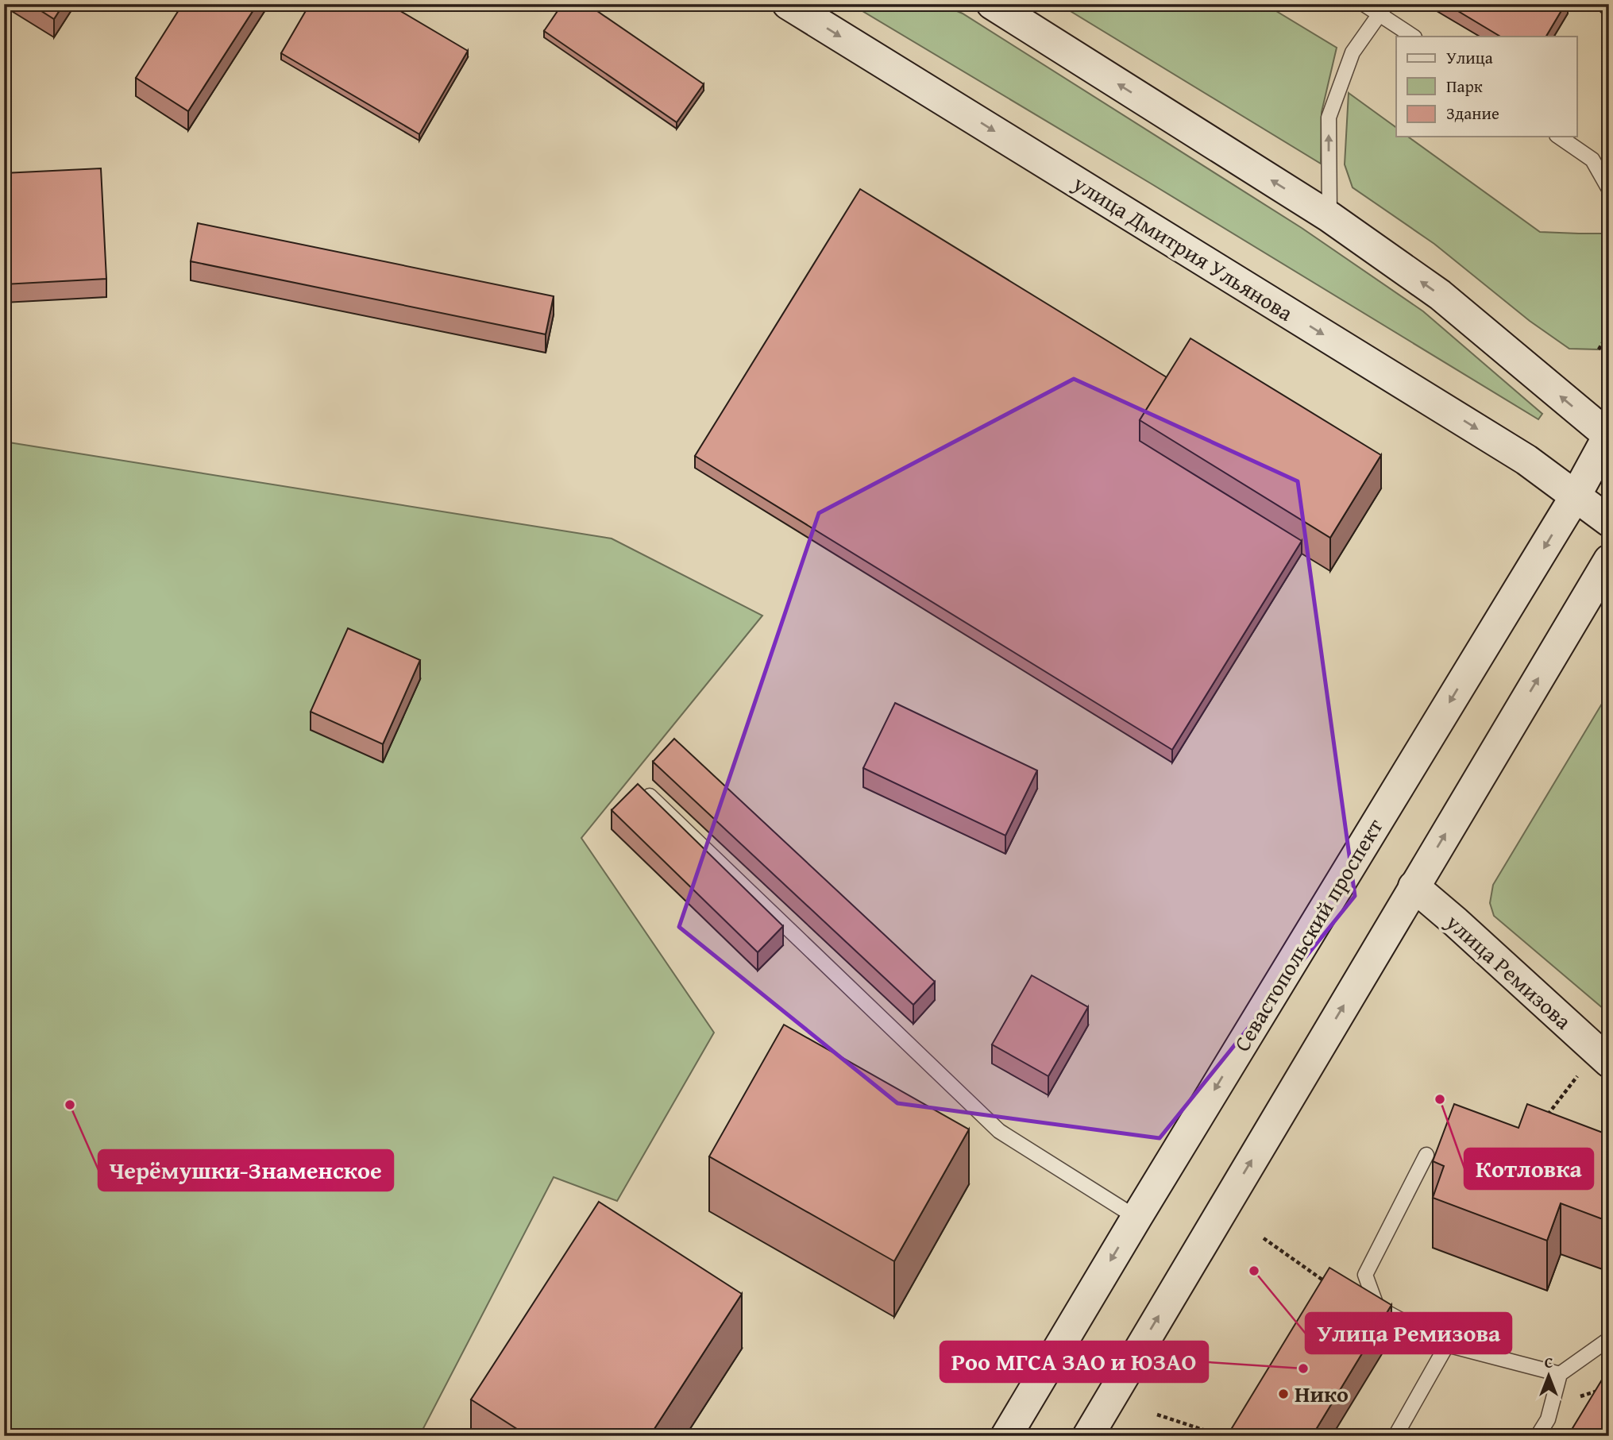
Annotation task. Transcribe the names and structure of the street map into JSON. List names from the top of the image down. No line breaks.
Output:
{"streets":{"main road":["улица Дмитрия Ульянова","Севастопольский проспект","улица Ремизова"]},"crossings":[["улица Дмитрия Ульянова","Севастопольский проспект"]],"places":["Котловка","Черёмушки-Знаменское","Улица Ремизова","Роо МГСА ЗАО и ЮЗАО","Нико"],"legend":["Улица","Парк","Здание"],"north":"top"}
